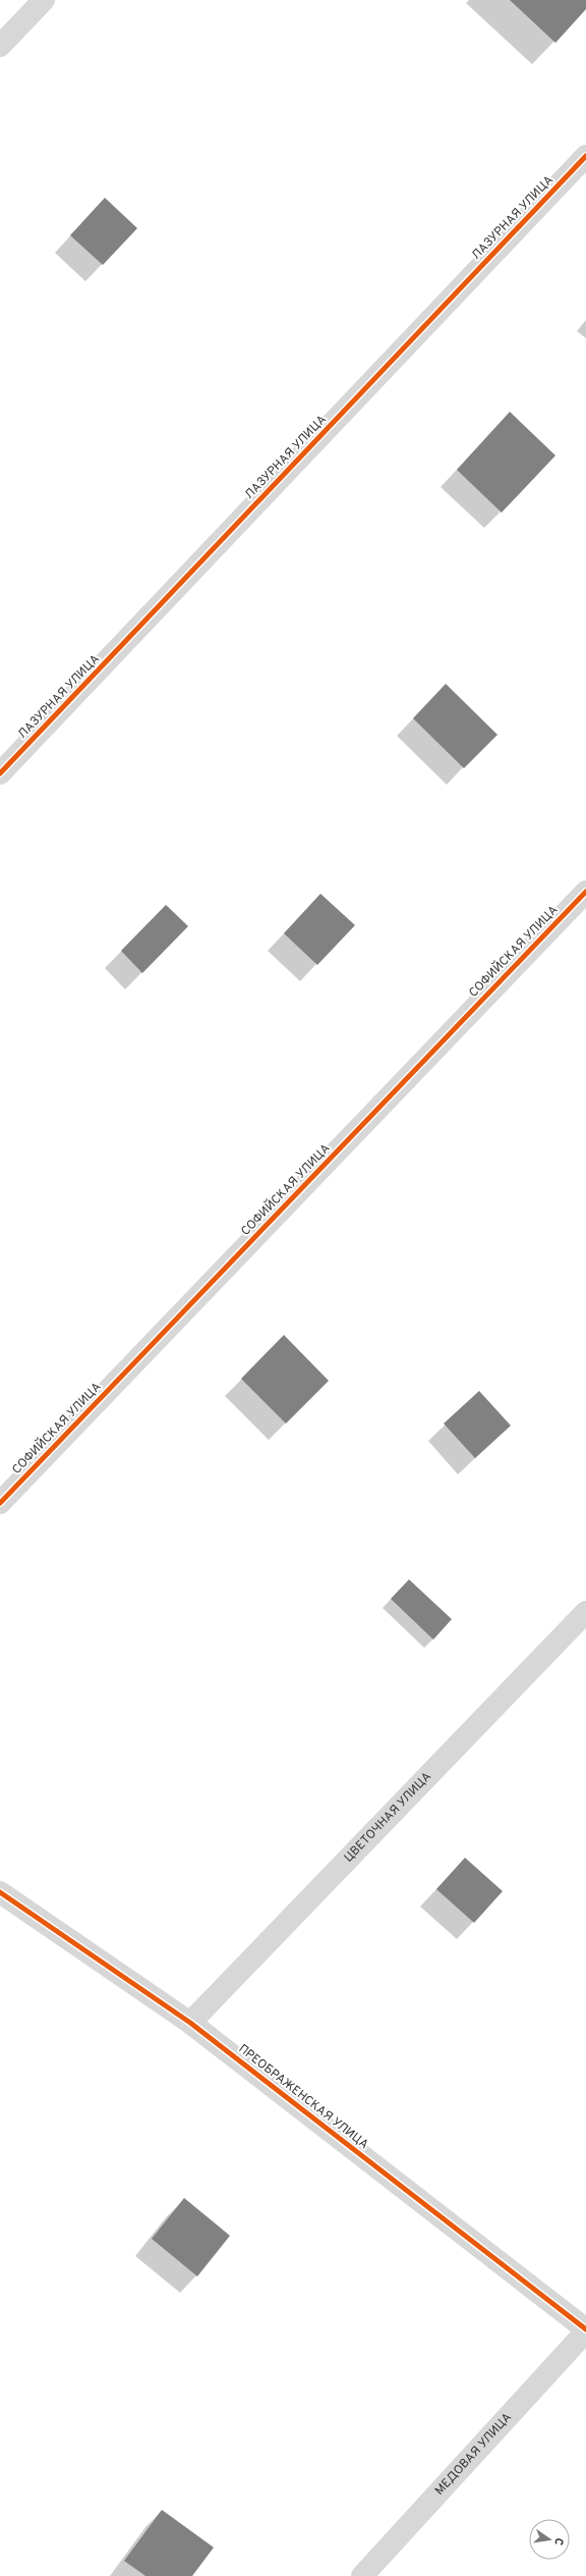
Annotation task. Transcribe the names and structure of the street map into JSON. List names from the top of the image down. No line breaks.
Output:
{"streets":{"street":["ЛАЗУРНАЯ УЛИЦА","СОФИЙСКАЯ УЛИЦА","ЦВЕТОЧНАЯ УЛИЦА","ПРЕОБРАЖЕНСКАЯ УЛИЦА","МЕДОВАЯ УЛИЦА"]},"crossings":[["ЦВЕТОЧНАЯ УЛИЦА","ПРЕОБРАЖЕНСКАЯ УЛИЦА"],["ПРЕОБРАЖЕНСКАЯ УЛИЦА","МЕДОВАЯ УЛИЦА"]],"north":"right"}
